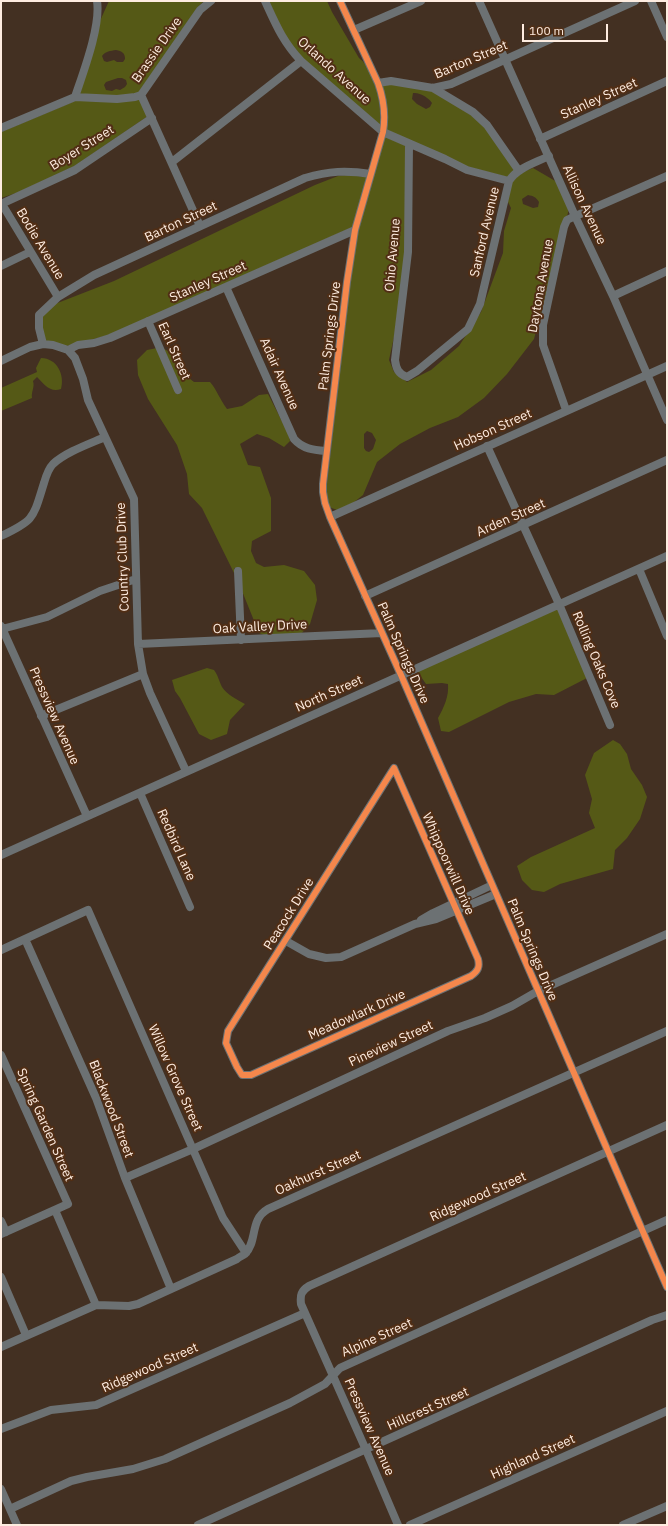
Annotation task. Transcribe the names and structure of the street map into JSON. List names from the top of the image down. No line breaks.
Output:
{"streets":{"street":["Brassie Drive","Barton Street","Orlando Avenue","Stanley Street","Boyer Street","Allison Avenue","Sanford Avenue","Bodie Avenue","Ohio Avenue","Daytona Avenue","Palm Springs Drive","Earl Street","Adair Avenue","Hobson Street","Arden Street","Country Club Drive","Oak Valley Drive","Rolling Oaks Cove","North Street","Pressview Avenue","Redbird Lane","Whippoorwill Drive","Peacock Drive","Meadowlark Drive","Pineview Street","Willow Grove Street","Blackwood Street","Spring Garden Street","Oakhurst Street","Ridgewood Street","Alpine Street","Hillcrest Street","Highland Street"]},"crossings":[["Barton Street","Allison Avenue"],["Barton Street","Bodie Avenue"],["Barton Street","Palm Springs Drive"],["Orlando Avenue","Sanford Avenue"],["Orlando Avenue","Ohio Avenue"],["Orlando Avenue","Palm Springs Drive"],["Stanley Street","Allison Avenue"],["Stanley Street","Palm Springs Drive"],["Stanley Street","Earl Street"],["Stanley Street","Adair Avenue"],["Stanley Street","Country Club Drive"],["Boyer Street","Bodie Avenue"],["Allison Avenue","Daytona Avenue"],["Allison Avenue","Hobson Street"],["Sanford Avenue","Ohio Avenue"],["Daytona Avenue","Hobson Street"],["Palm Springs Drive","Adair Avenue"],["Palm Springs Drive","Hobson Street"],["Palm Springs Drive","Arden Street"],["Palm Springs Drive","Oak Valley Drive"],["Palm Springs Drive","North Street"],["Palm Springs Drive","Pineview Street"],["Palm Springs Drive","Oakhurst Street"],["Palm Springs Drive","Ridgewood Street"],["Palm Springs Drive","Alpine Street"],["Hobson Street","Rolling Oaks Cove"],["Arden Street","Rolling Oaks Cove"],["Country Club Drive","Oak Valley Drive"],["Country Club Drive","North Street"],["Rolling Oaks Cove","North Street"],["North Street","Pressview Avenue"],["North Street","Redbird Lane"],["Pressview Avenue","Ridgewood Street"],["Pressview Avenue","Alpine Street"],["Pressview Avenue","Hillcrest Street"],["Whippoorwill Drive","Peacock Drive"],["Whippoorwill Drive","Meadowlark Drive"],["Peacock Drive","Meadowlark Drive"],["Pineview Street","Willow Grove Street"],["Pineview Street","Blackwood Street"],["Willow Grove Street","Blackwood Street"],["Willow Grove Street","Oakhurst Street"]],"scale_bar":"100 m"}
